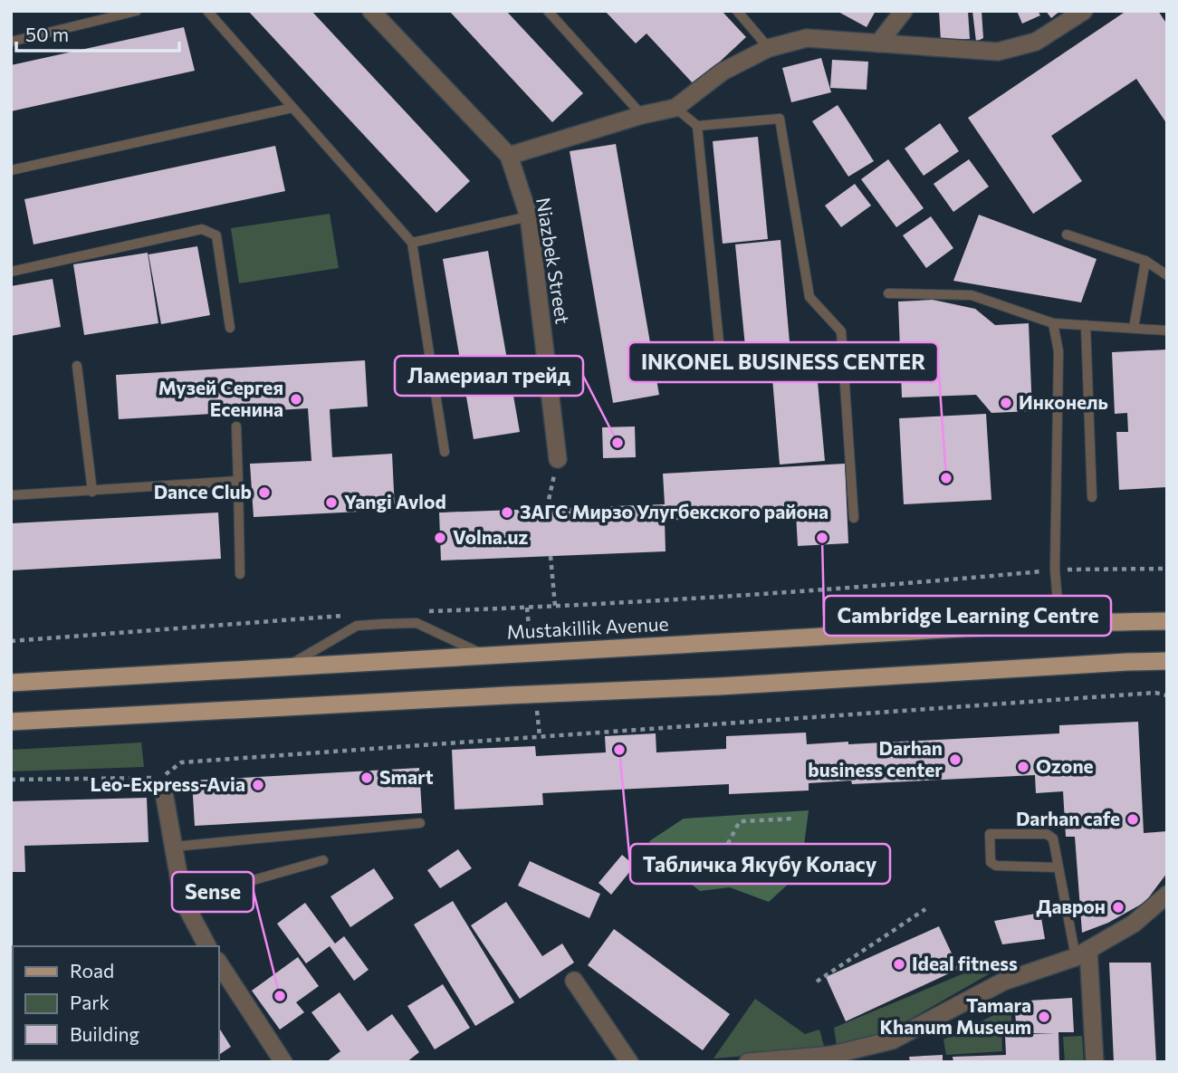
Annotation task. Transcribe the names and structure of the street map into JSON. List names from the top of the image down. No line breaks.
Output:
{"streets":{"main road":["Mustakillik Avenue"],"street":["Niazbek Street"]},"places":["Музей Сергея Есенина","Инконель","Ламериал трейд","INKONEL BUSINESS CENTER","Dance Club","Yangi Avlod","ЗАГС Мирзо Улугбекского района","Volna.uz","Cambridge Learning Centre","Табличка Якубу Коласу","Darhan business center","Ozone","Smart","Leo-Express-Avia","Darhan cafe","Даврон","Ideal fitness","Sense","Tamara Khanum Museum"],"legend":["Road","Park","Building"],"scale_bar":"50 m"}
